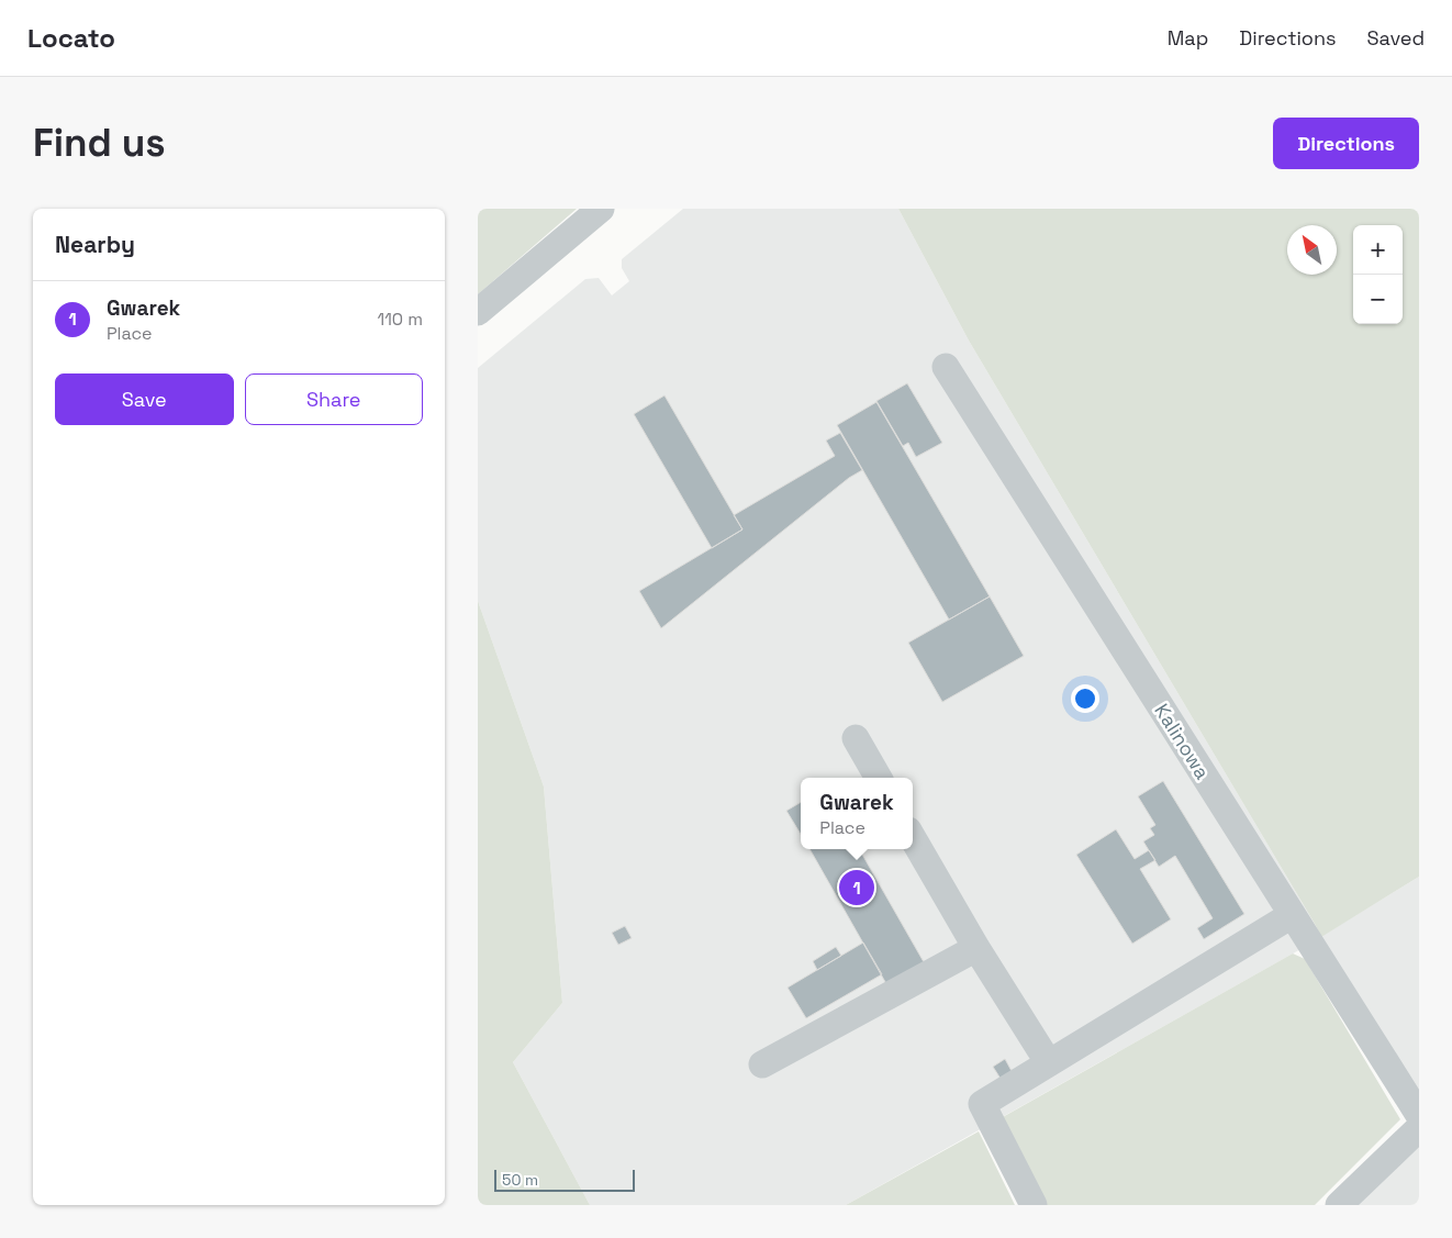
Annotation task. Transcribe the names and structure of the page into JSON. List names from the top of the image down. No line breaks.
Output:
{"streets":{"street":["Kalinowa"]},"scale_bar":"50 m","north":"top left","page":{"header":"Locato","nav":["Map","Directions","Saved"],"buttons":["Directions",["Save","Share"]],"title":"Find us","heading":"Nearby","map_buttons":["+","−"],"list":[{"mark":"1","name":"Gwarek","note":"Place","value":"110 m"}],"popup":["Gwarek","Place"],"pins":"1","scale":"50 m"}}
